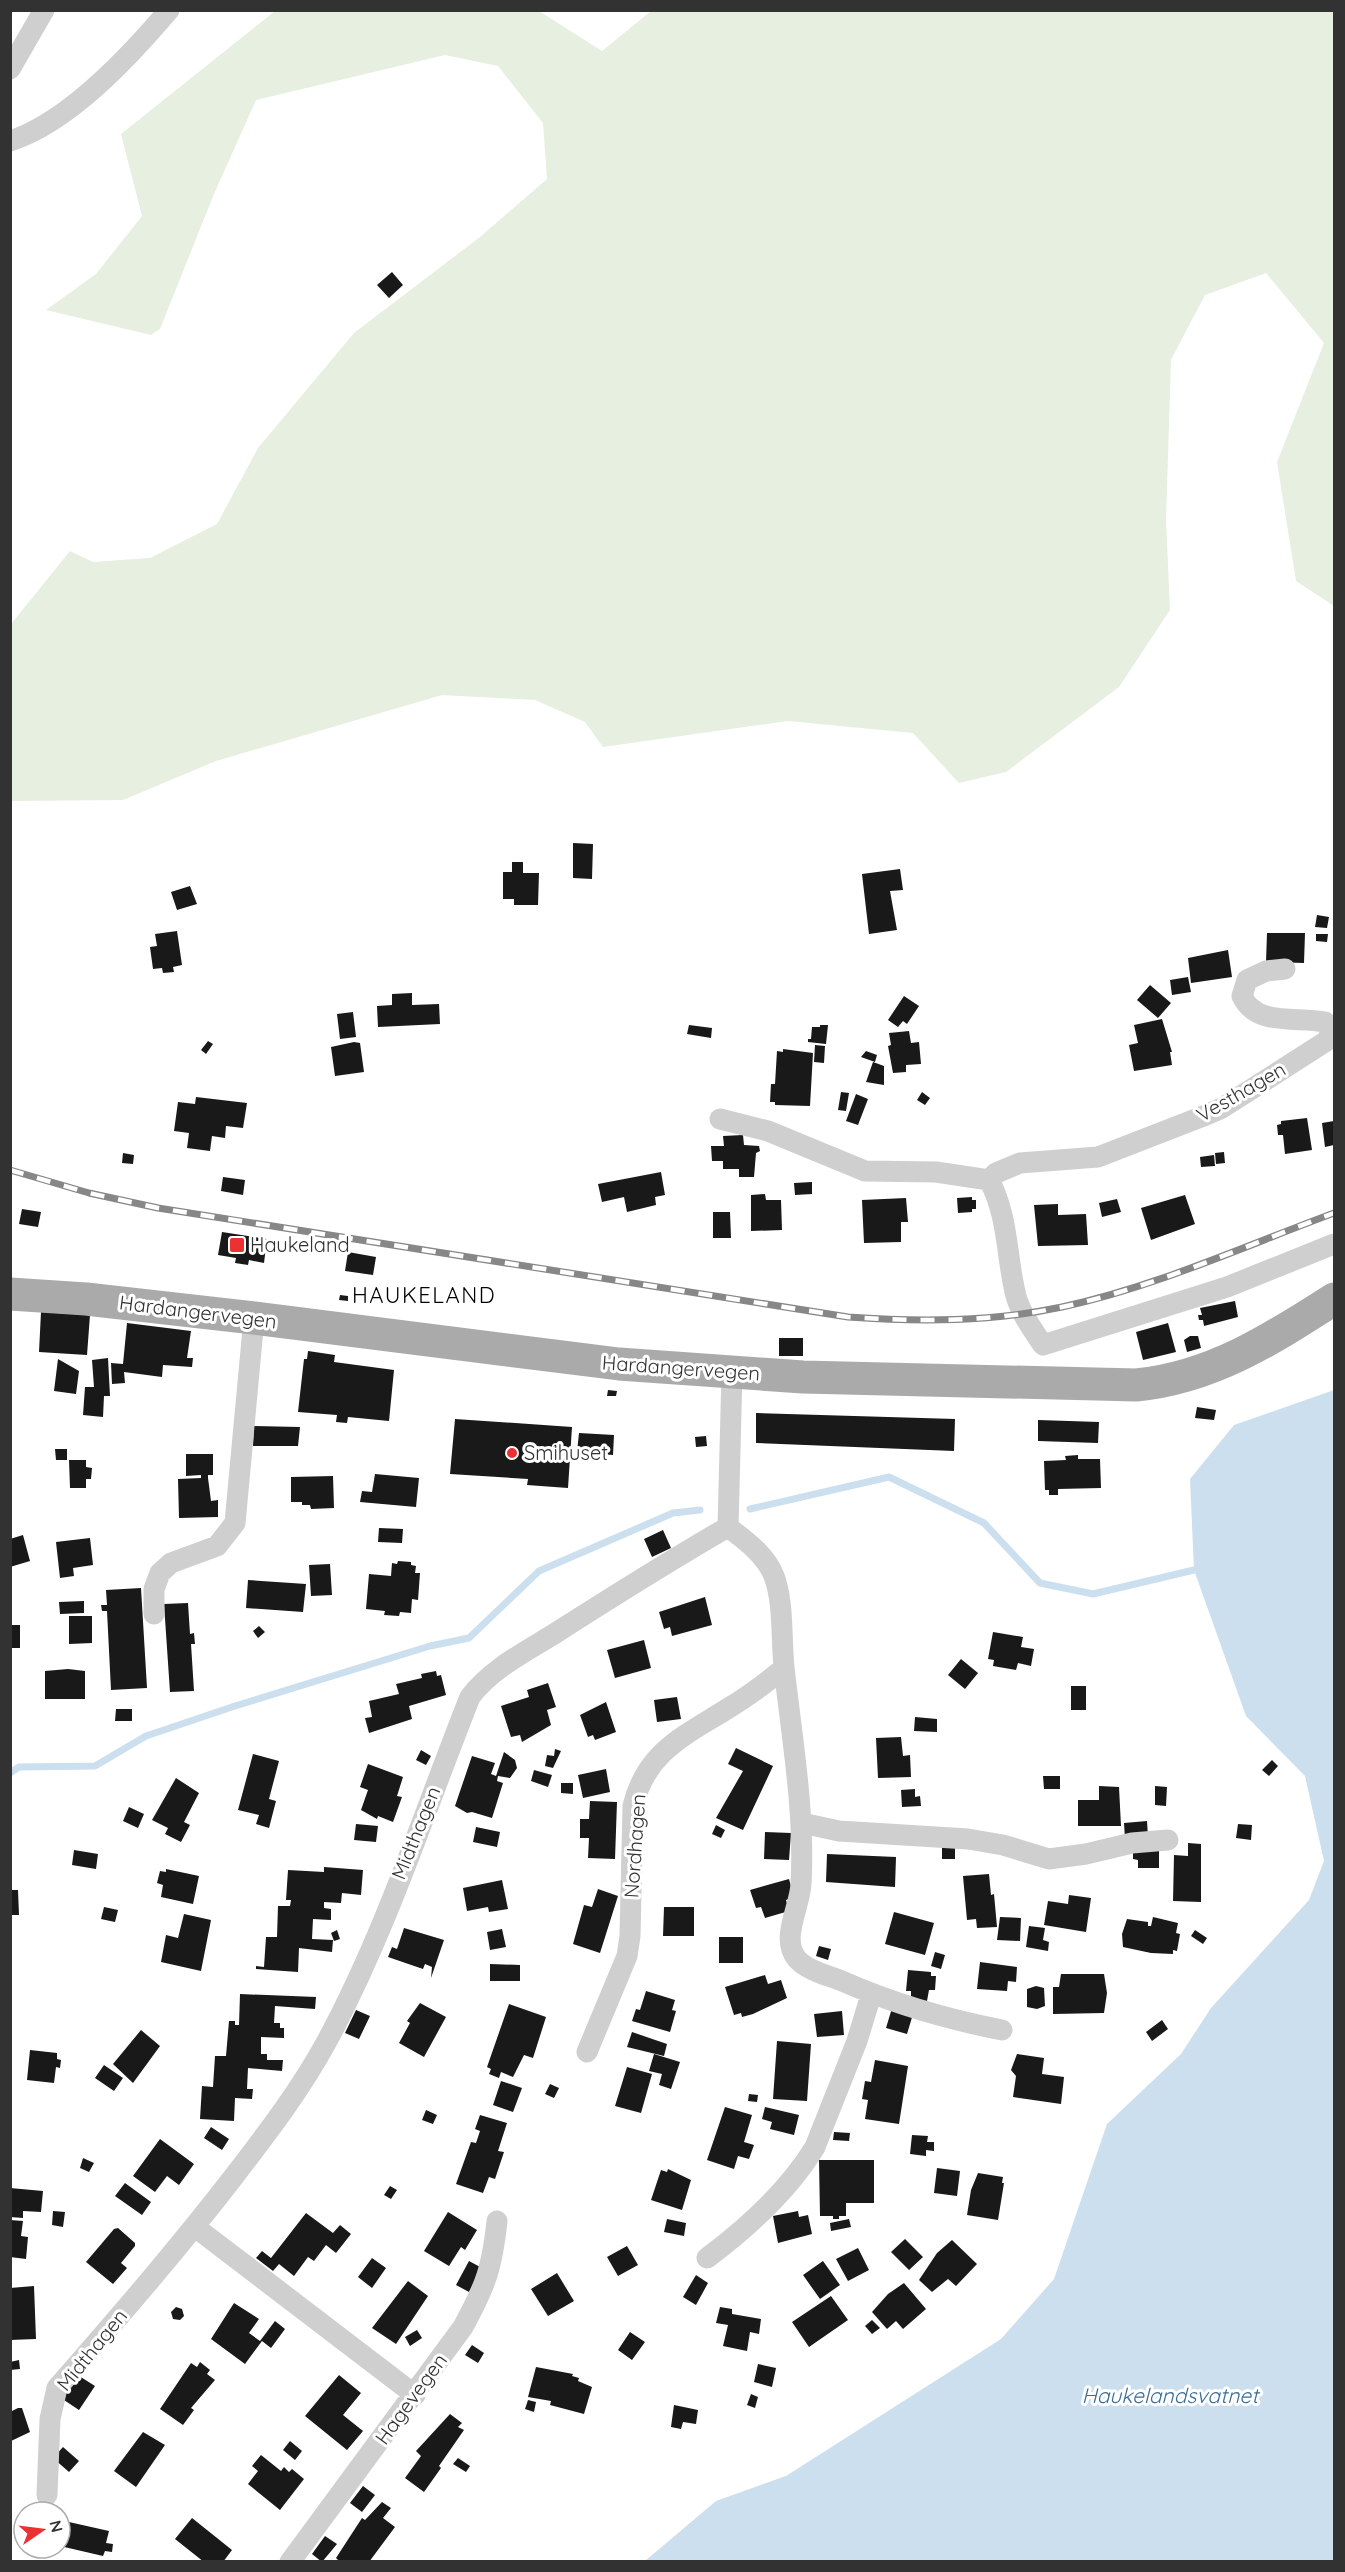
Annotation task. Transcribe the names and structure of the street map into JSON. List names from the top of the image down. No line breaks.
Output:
{"streets":{"main road":["Hardangervegen"],"street":["Vesthagen","Midthagen","Nordhagen","Hagevegen"]},"districts":["HAUKELAND"],"water":["Haukelandsvatnet"],"places":{"transit":["Haukeland"],"other":["Smihuset"]},"north":"right"}
